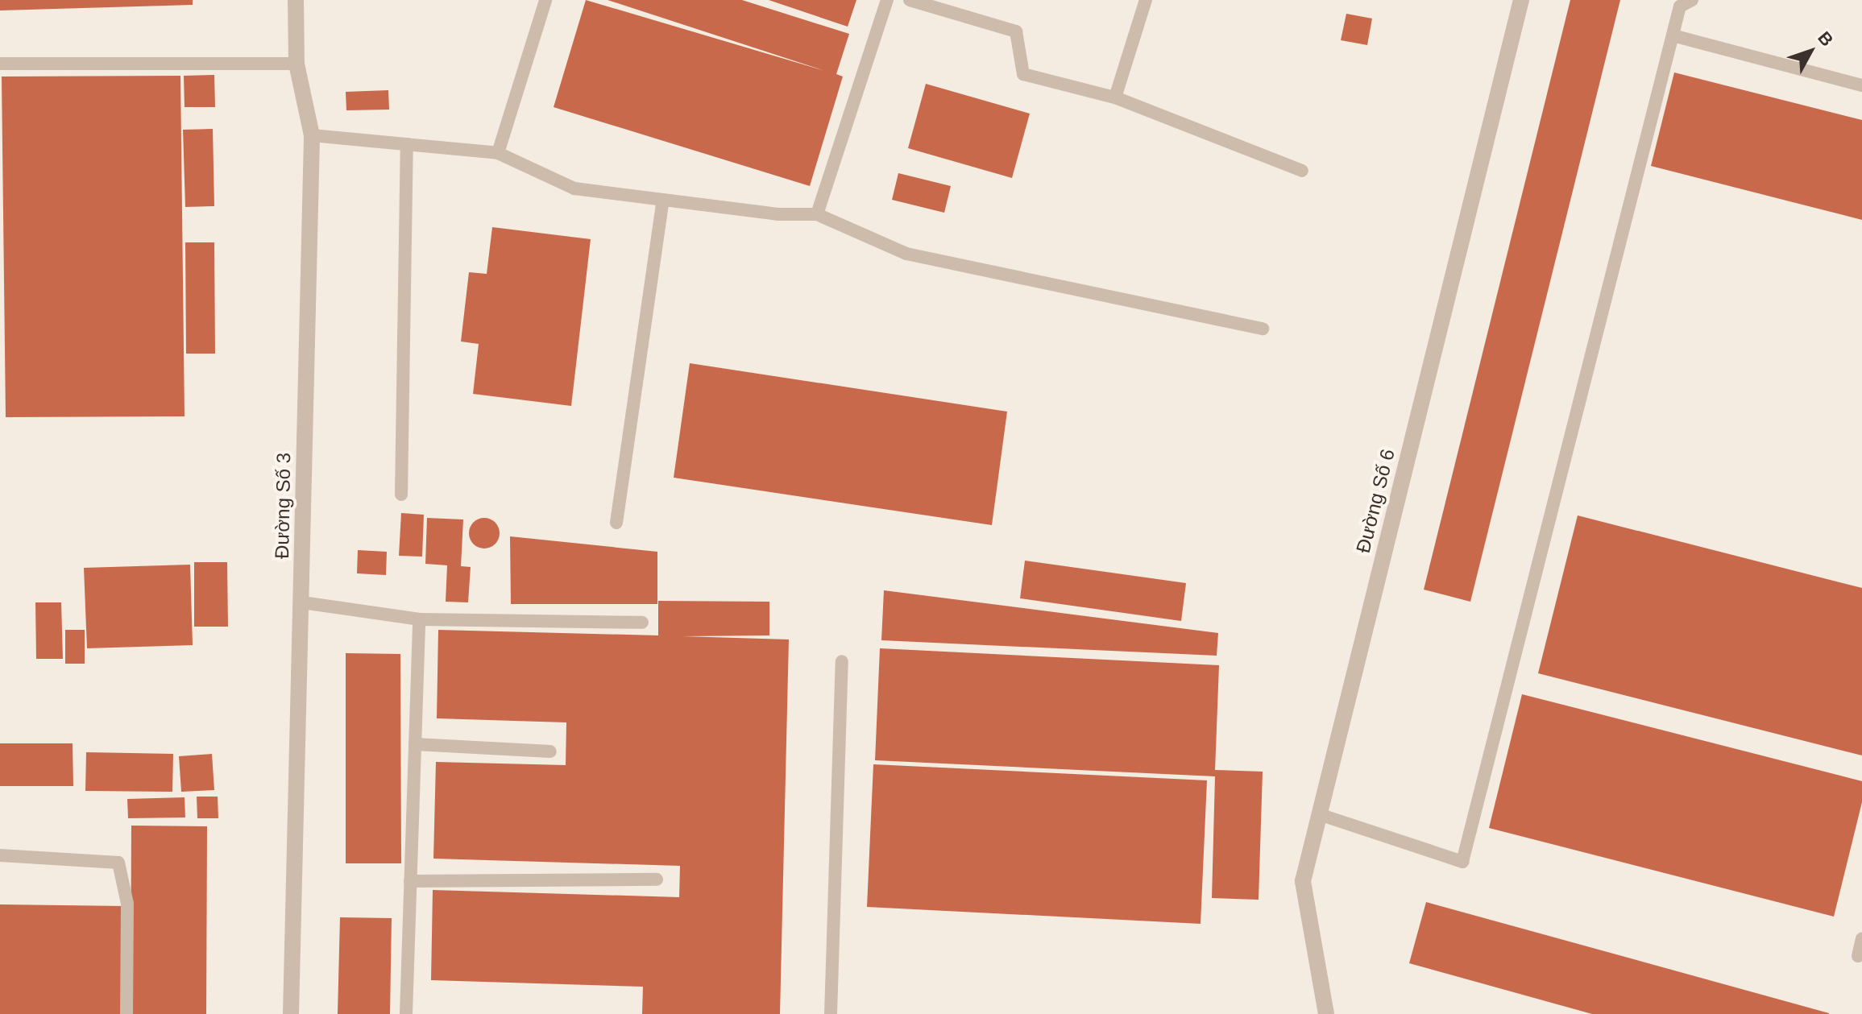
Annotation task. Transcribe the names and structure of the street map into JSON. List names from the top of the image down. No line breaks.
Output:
{"streets":{"street":["Đường Số 6","Đường Số 3"]},"north":"top right"}
